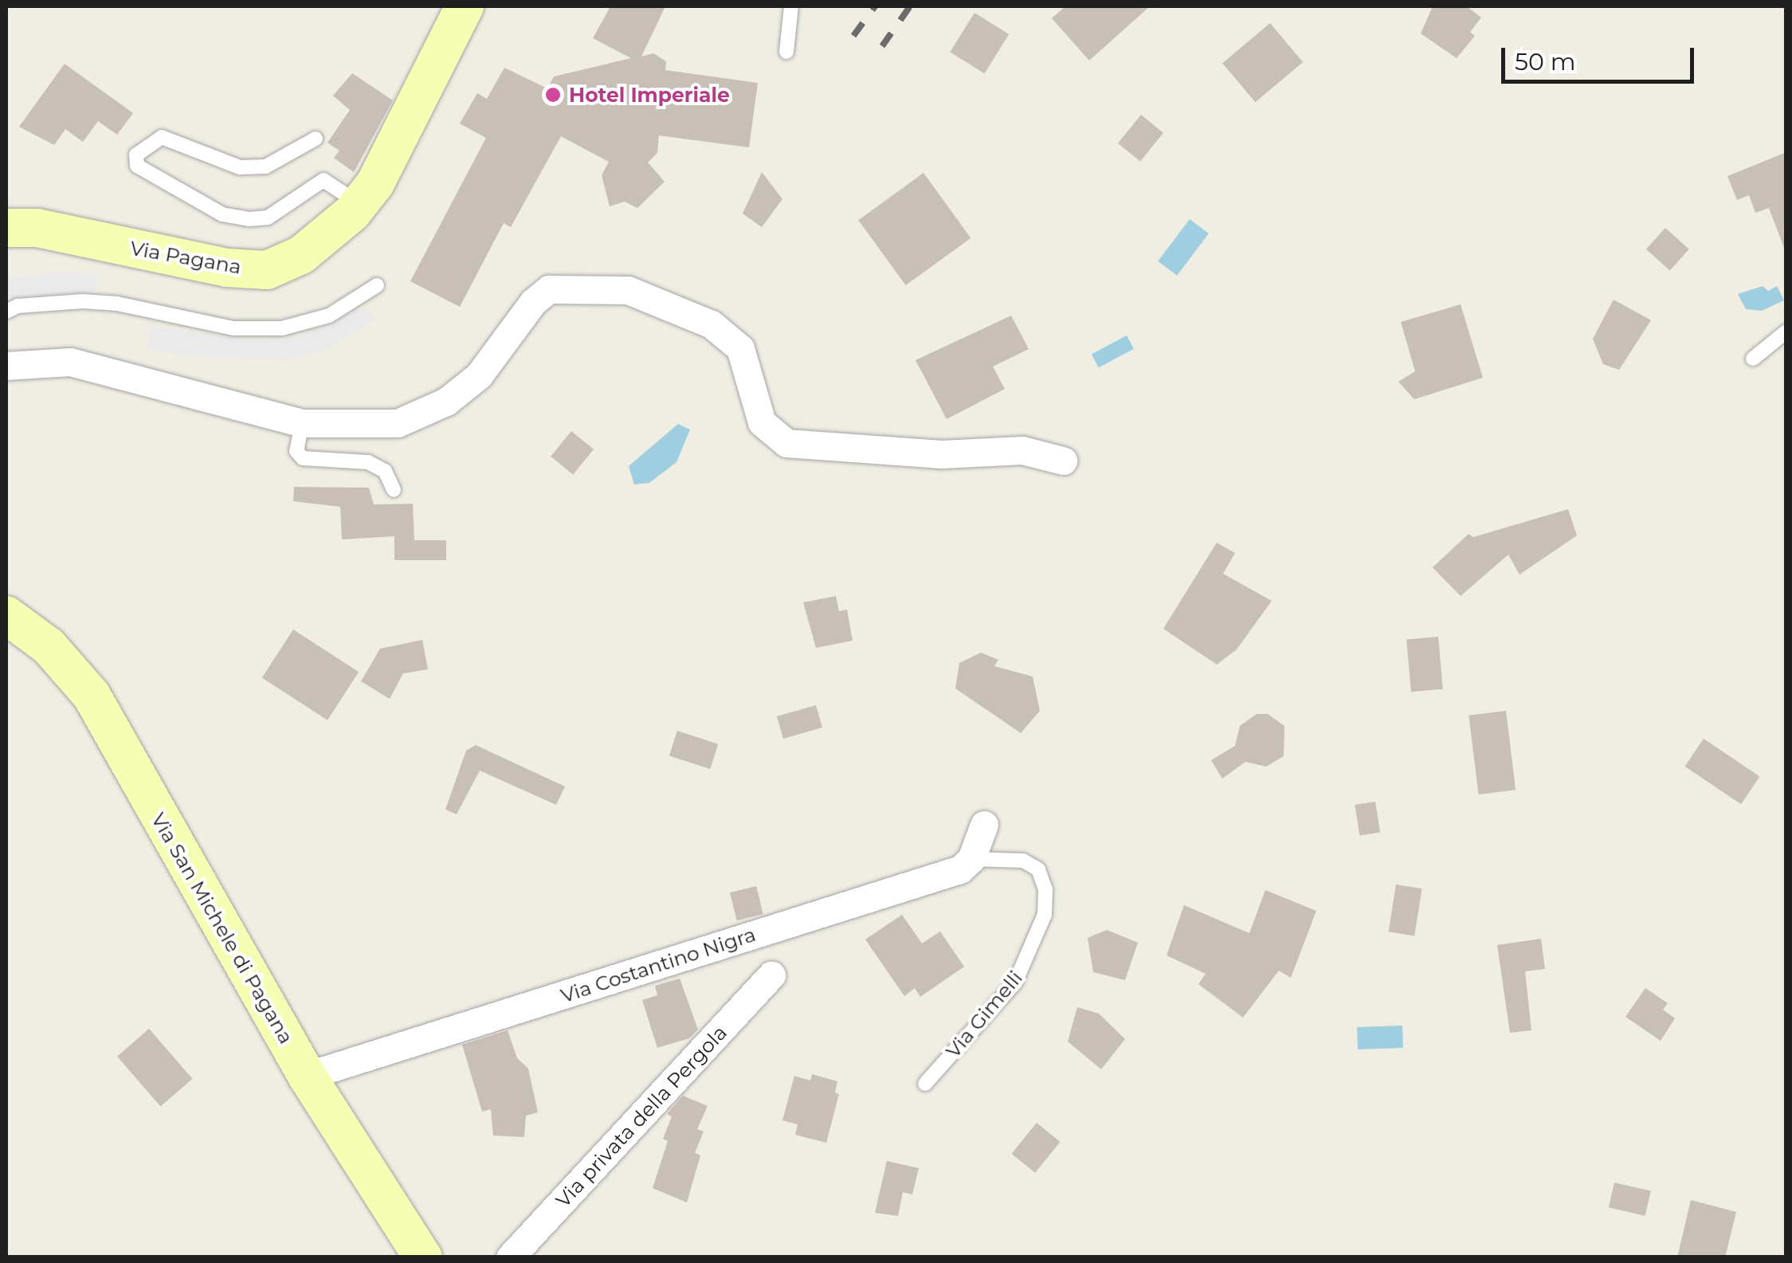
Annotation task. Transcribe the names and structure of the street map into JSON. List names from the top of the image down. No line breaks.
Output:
{"streets":{"main road":["Via Pagana","Via San Michele di Pagana"],"street":["Via Costantino Nigra","Via privata della Pergola"],"lane":["Via Gimelli"]},"crossings":[["Via San Michele di Pagana","Via Costantino Nigra"],["Via Costantino Nigra","Via Gimelli"]],"places":["Hotel Imperiale"],"scale_bar":"50 m"}
